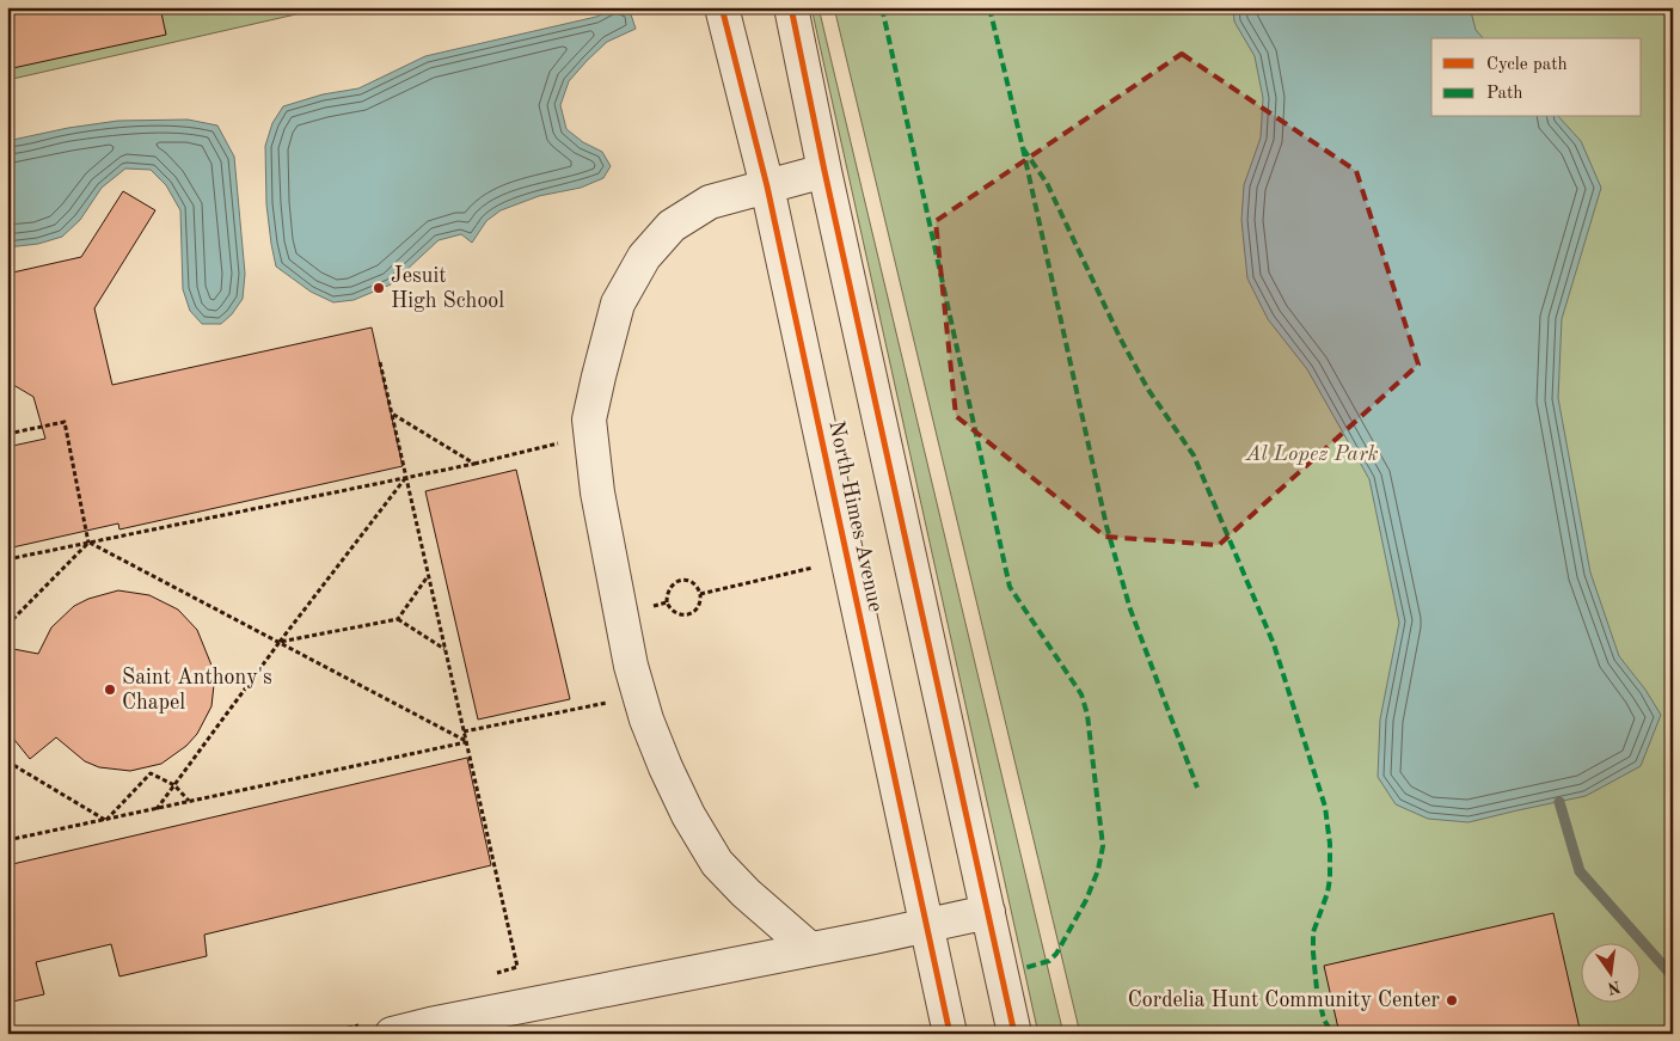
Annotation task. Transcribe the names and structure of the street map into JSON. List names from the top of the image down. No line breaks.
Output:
{"streets":{"street":["North Himes Avenue"]},"parks":["Al Lopez Park"],"places":["Jesuit High School","Saint Anthony's Chapel","Cordelia Hunt Community Center"],"legend":["Cycle path","Path"],"north":"bottom"}
